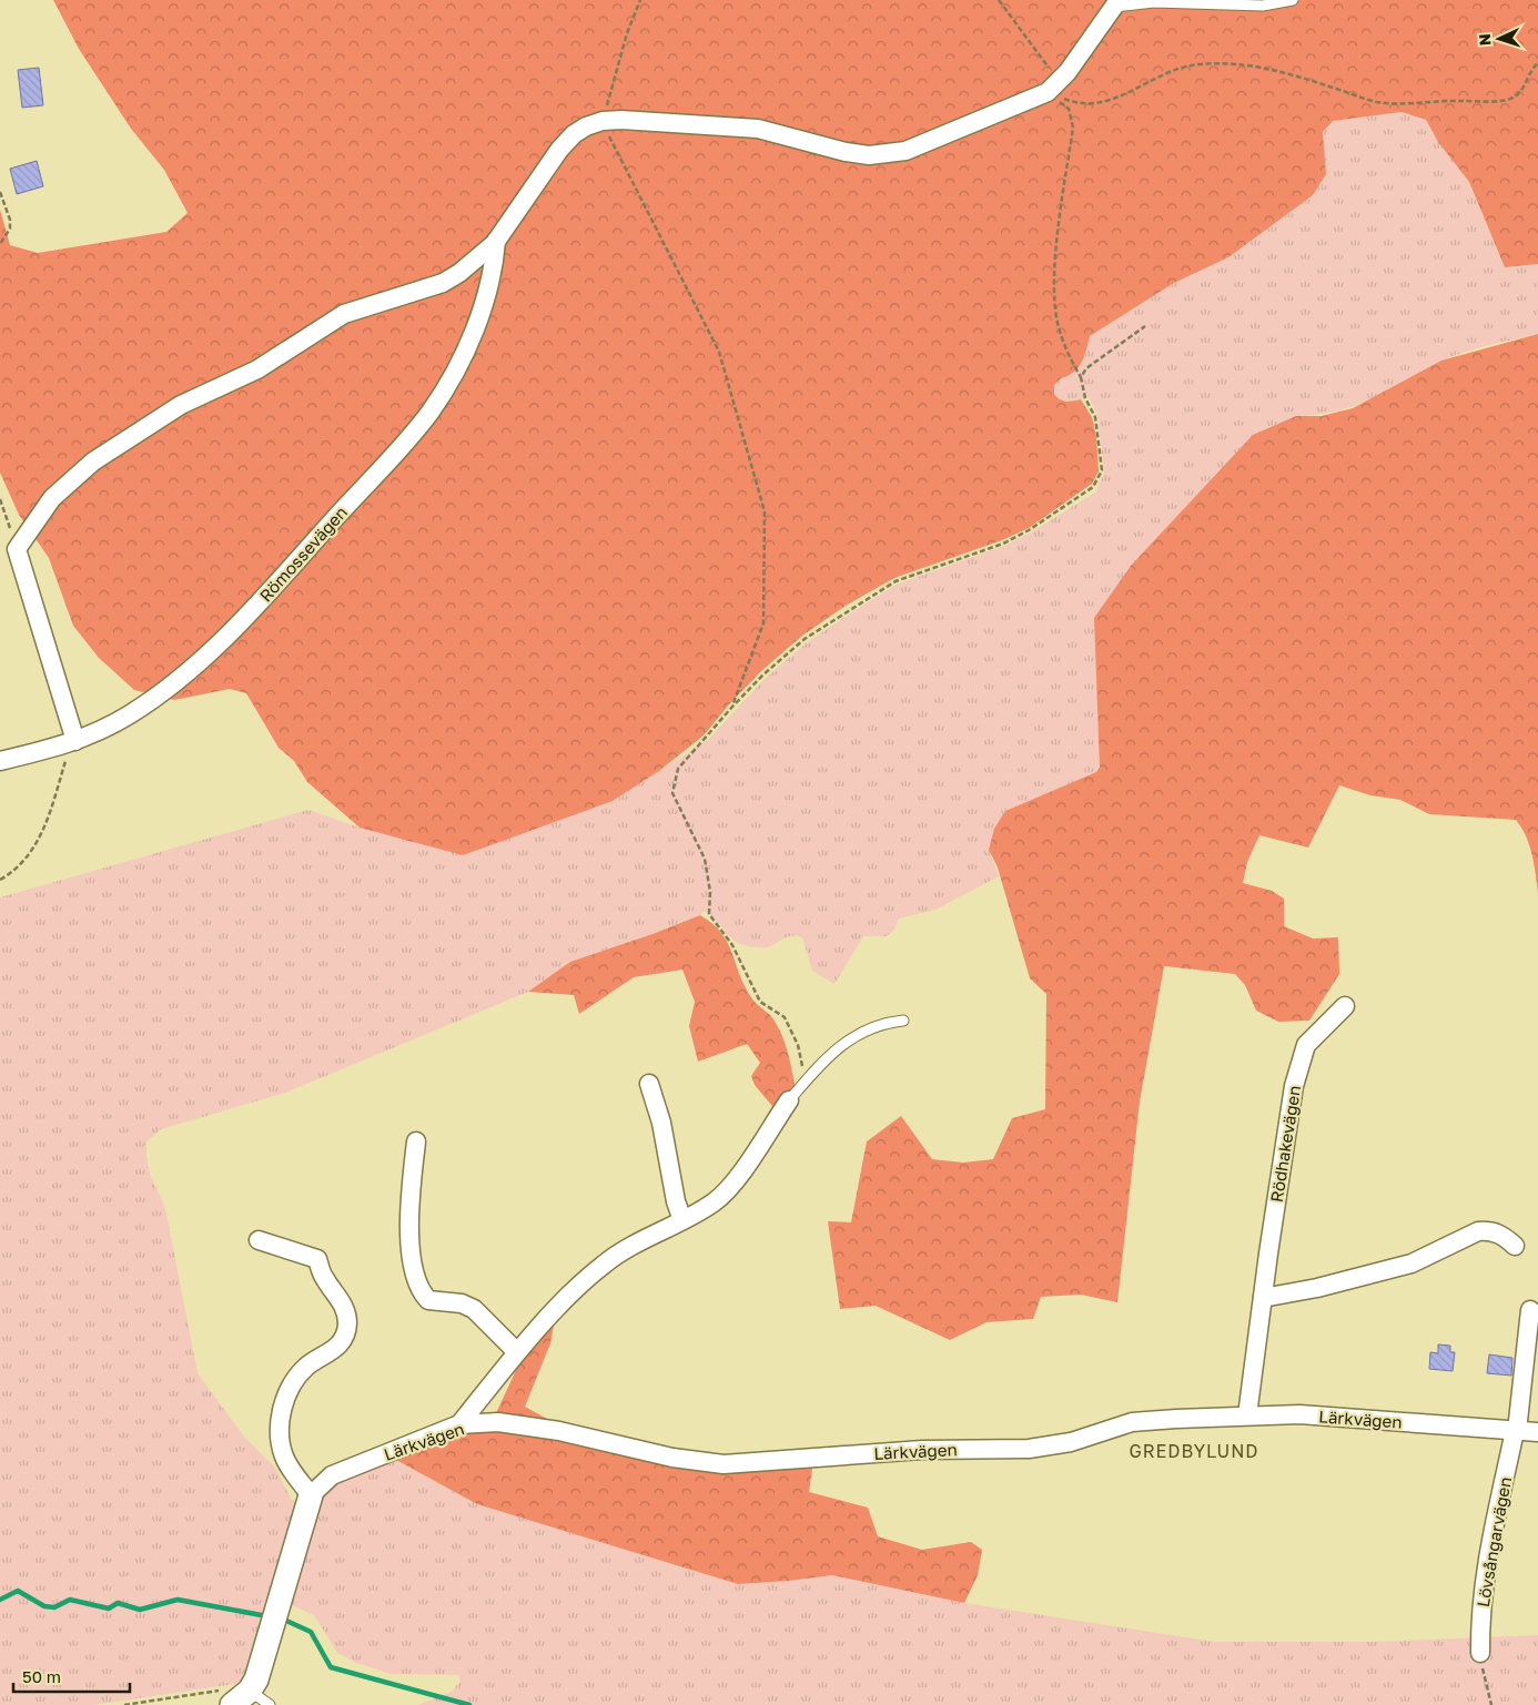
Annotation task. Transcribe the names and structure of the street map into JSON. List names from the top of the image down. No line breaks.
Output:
{"streets":{"street":["Römossevägen","Rödhakevägen","Lärkvägen","Lövsångarvägen"]},"crossings":[["Rödhakevägen","Lärkvägen"],["Lärkvägen","Lövsångarvägen"]],"districts":["GREDBYLUND"],"scale_bar":"50 m","north":"left"}
